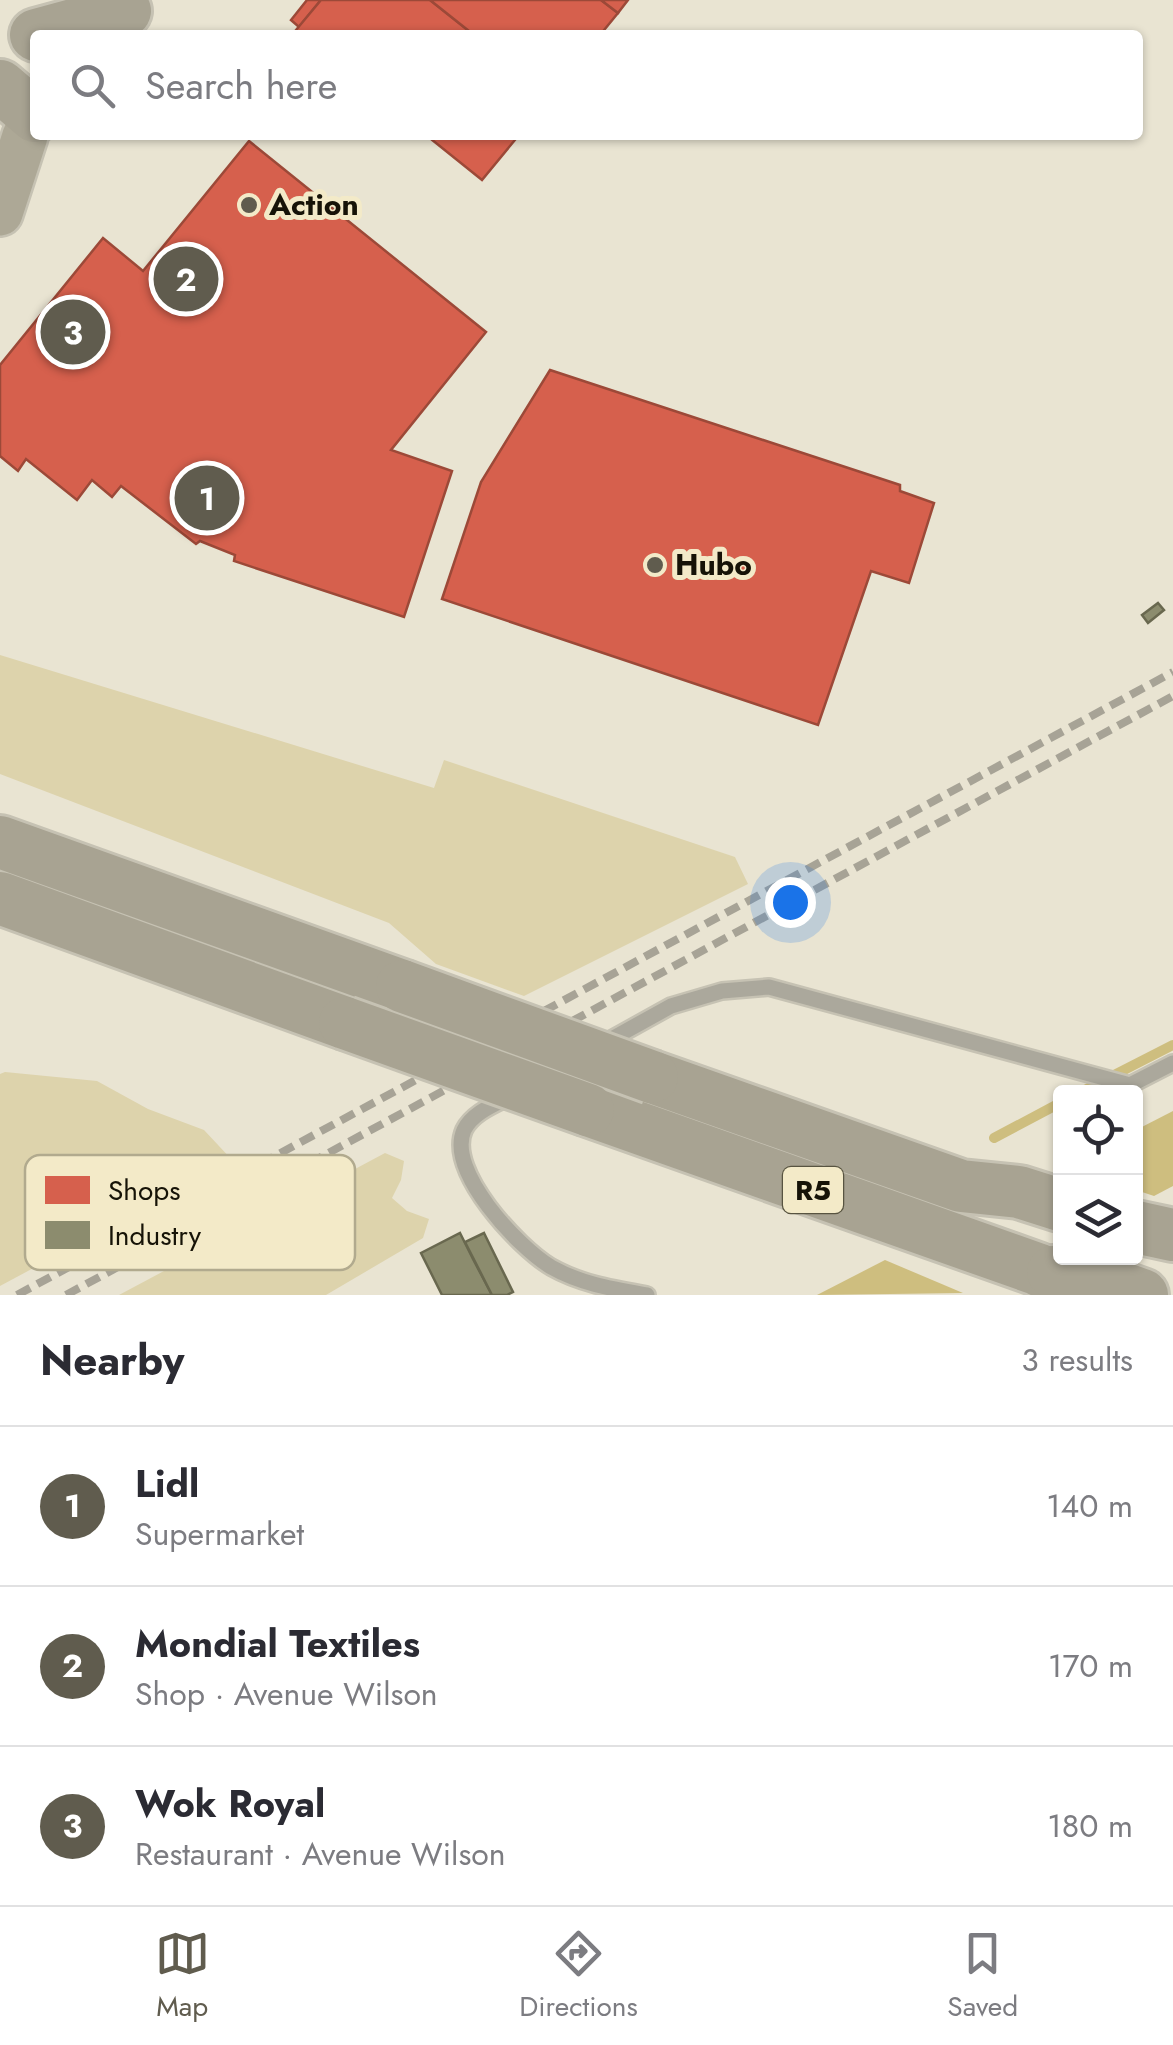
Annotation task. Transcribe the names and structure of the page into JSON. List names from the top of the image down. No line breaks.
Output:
{"streets":{"highway":["R5"]},"places":["Action","Hubo"],"legend":["Shops","Industry"],"page":{"search":"Search here","pins":["2","3","1"],"heading":["Nearby","3 results"],"list":[{"mark":"1","name":"Lidl","note":"Supermarket","value":"140 m"},{"mark":"2","name":"Mondial Textiles","note":"Shop · Avenue Wilson","value":"170 m"},{"mark":"3","name":"Wok Royal","note":"Restaurant · Avenue Wilson","value":"180 m"}],"nav":["Map","Directions","Saved"]}}
